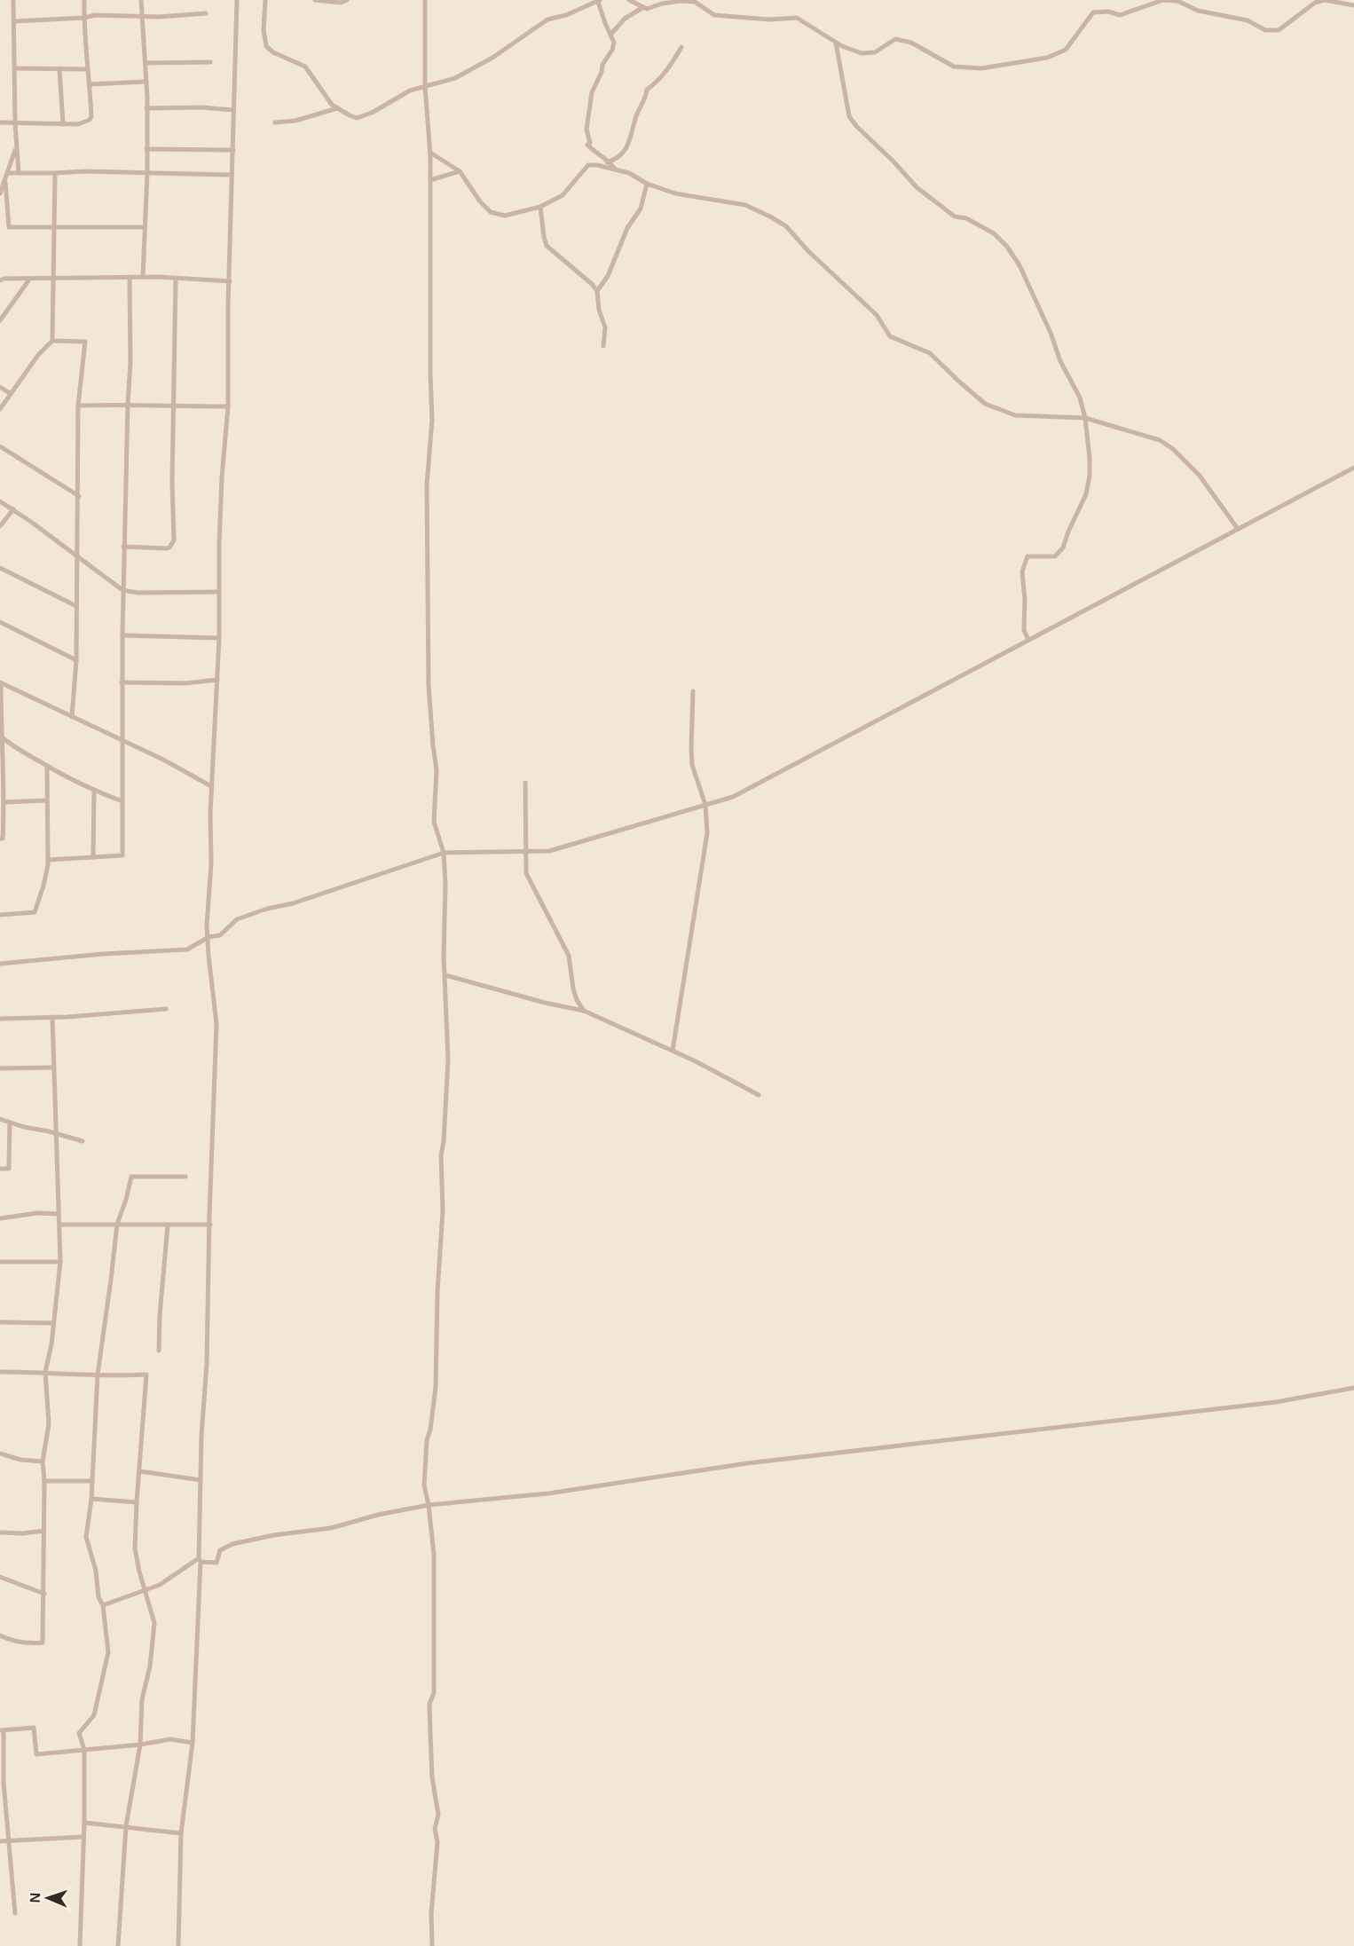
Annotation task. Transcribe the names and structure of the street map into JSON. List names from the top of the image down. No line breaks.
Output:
{"north":"left"}
